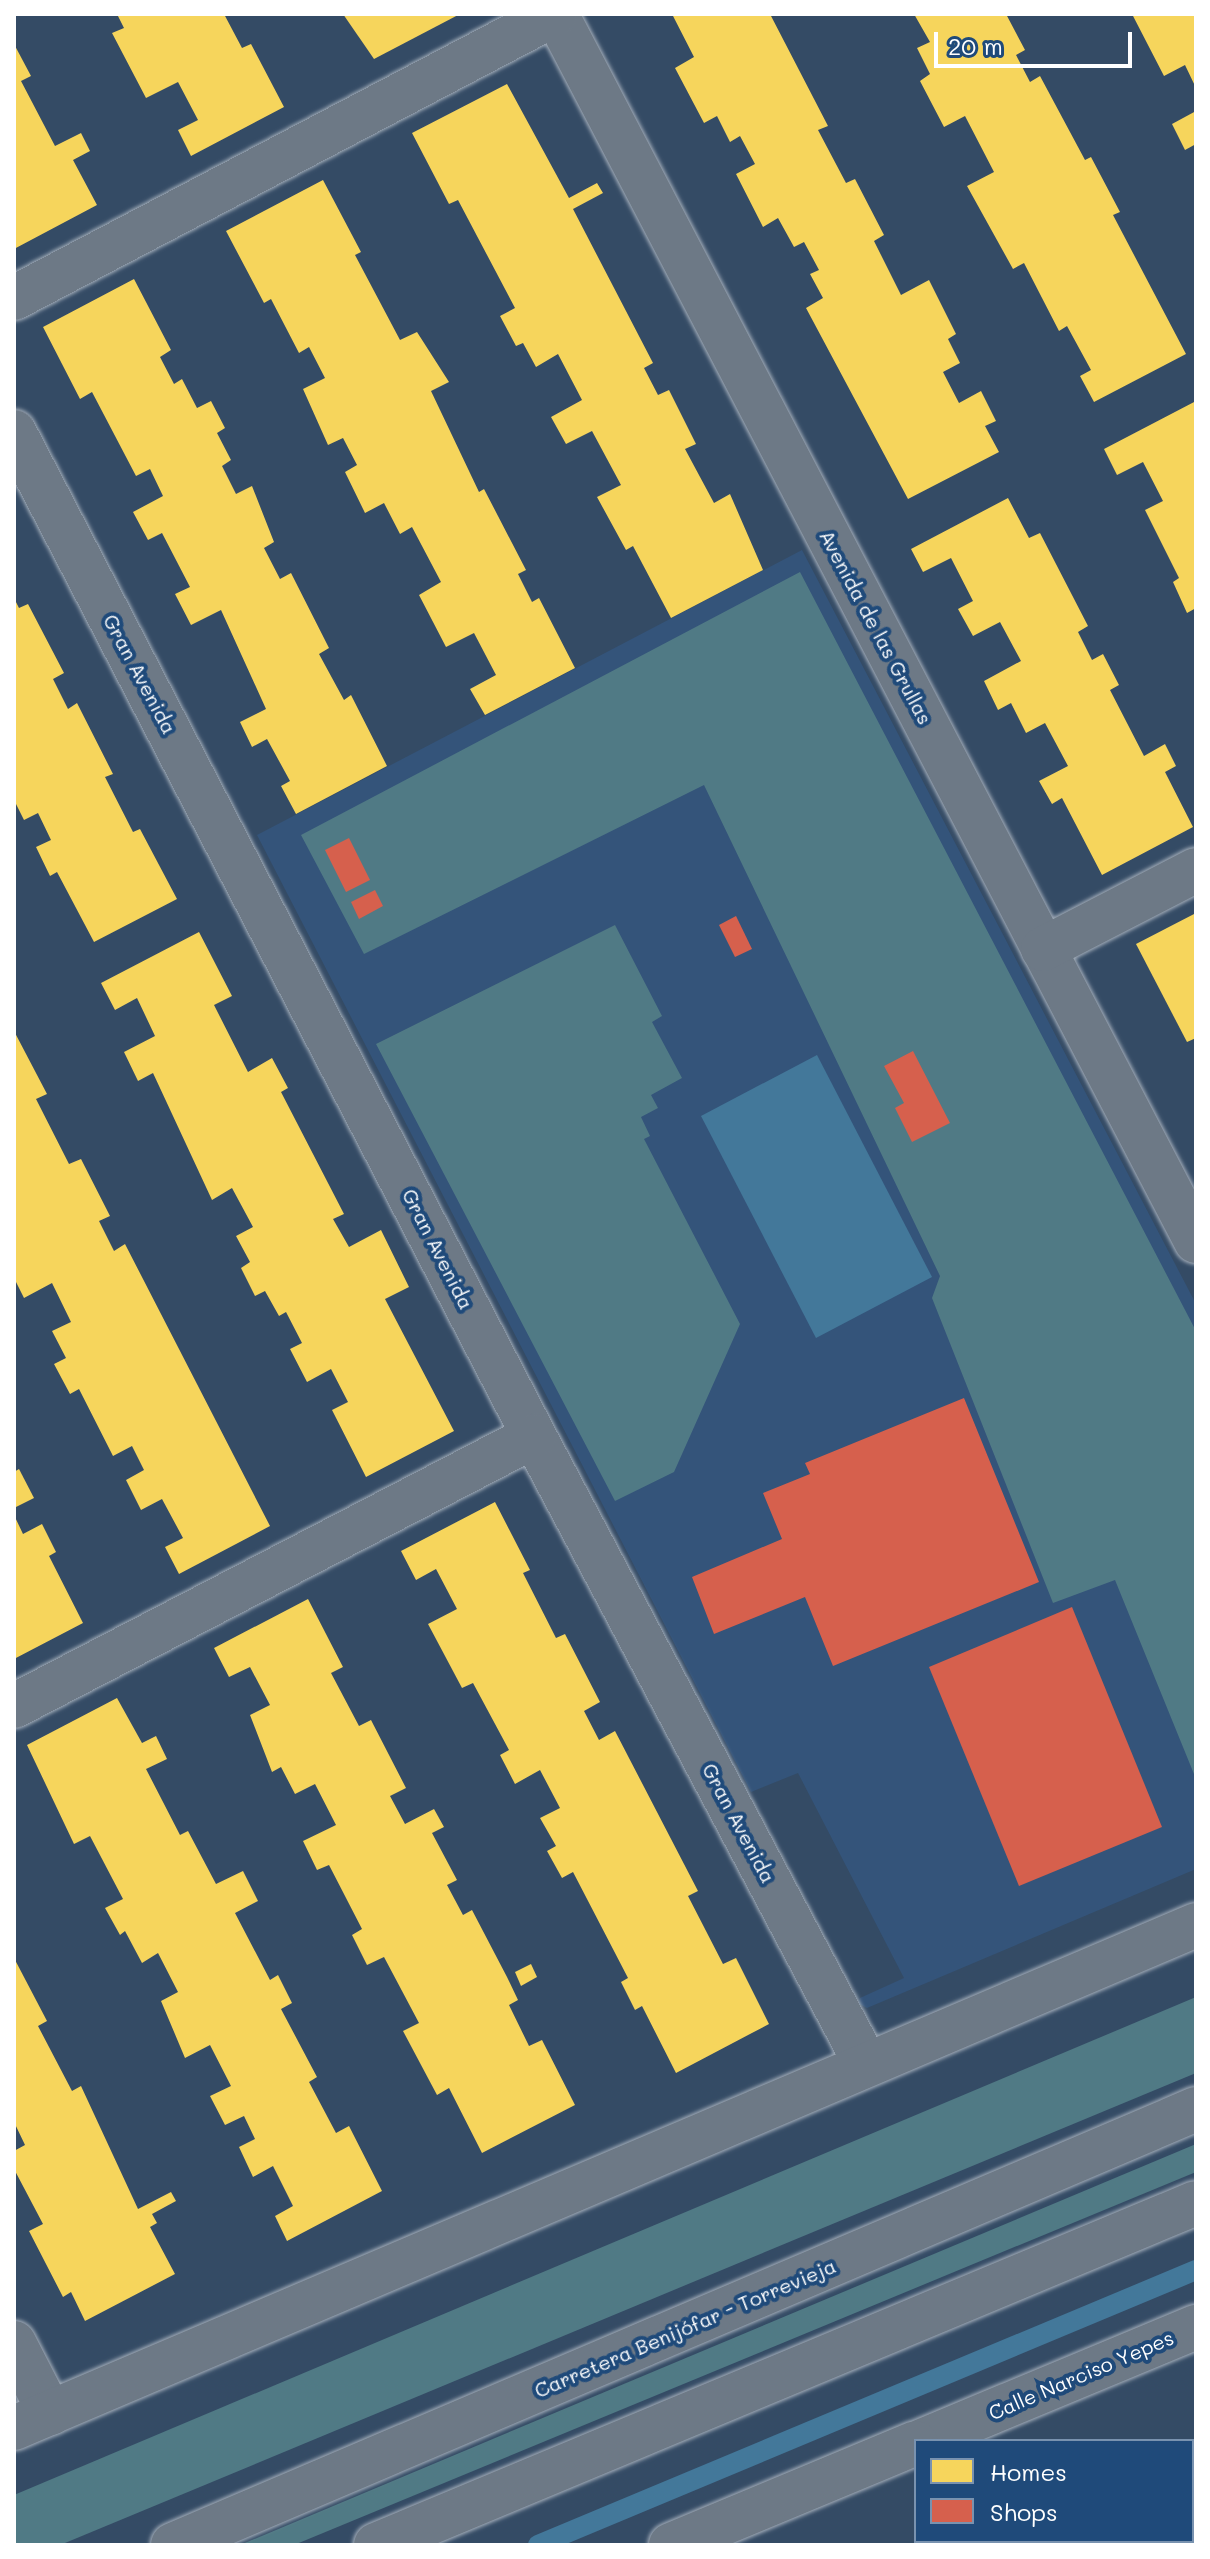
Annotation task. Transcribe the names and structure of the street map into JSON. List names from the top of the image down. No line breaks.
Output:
{"streets":{"street":["Avenida de las Grullas","Gran Avenida","Carretera Benijófar - Torrevieja","Calle Narciso Yepes"]},"legend":["Homes","Shops"],"scale_bar":"20 m"}
